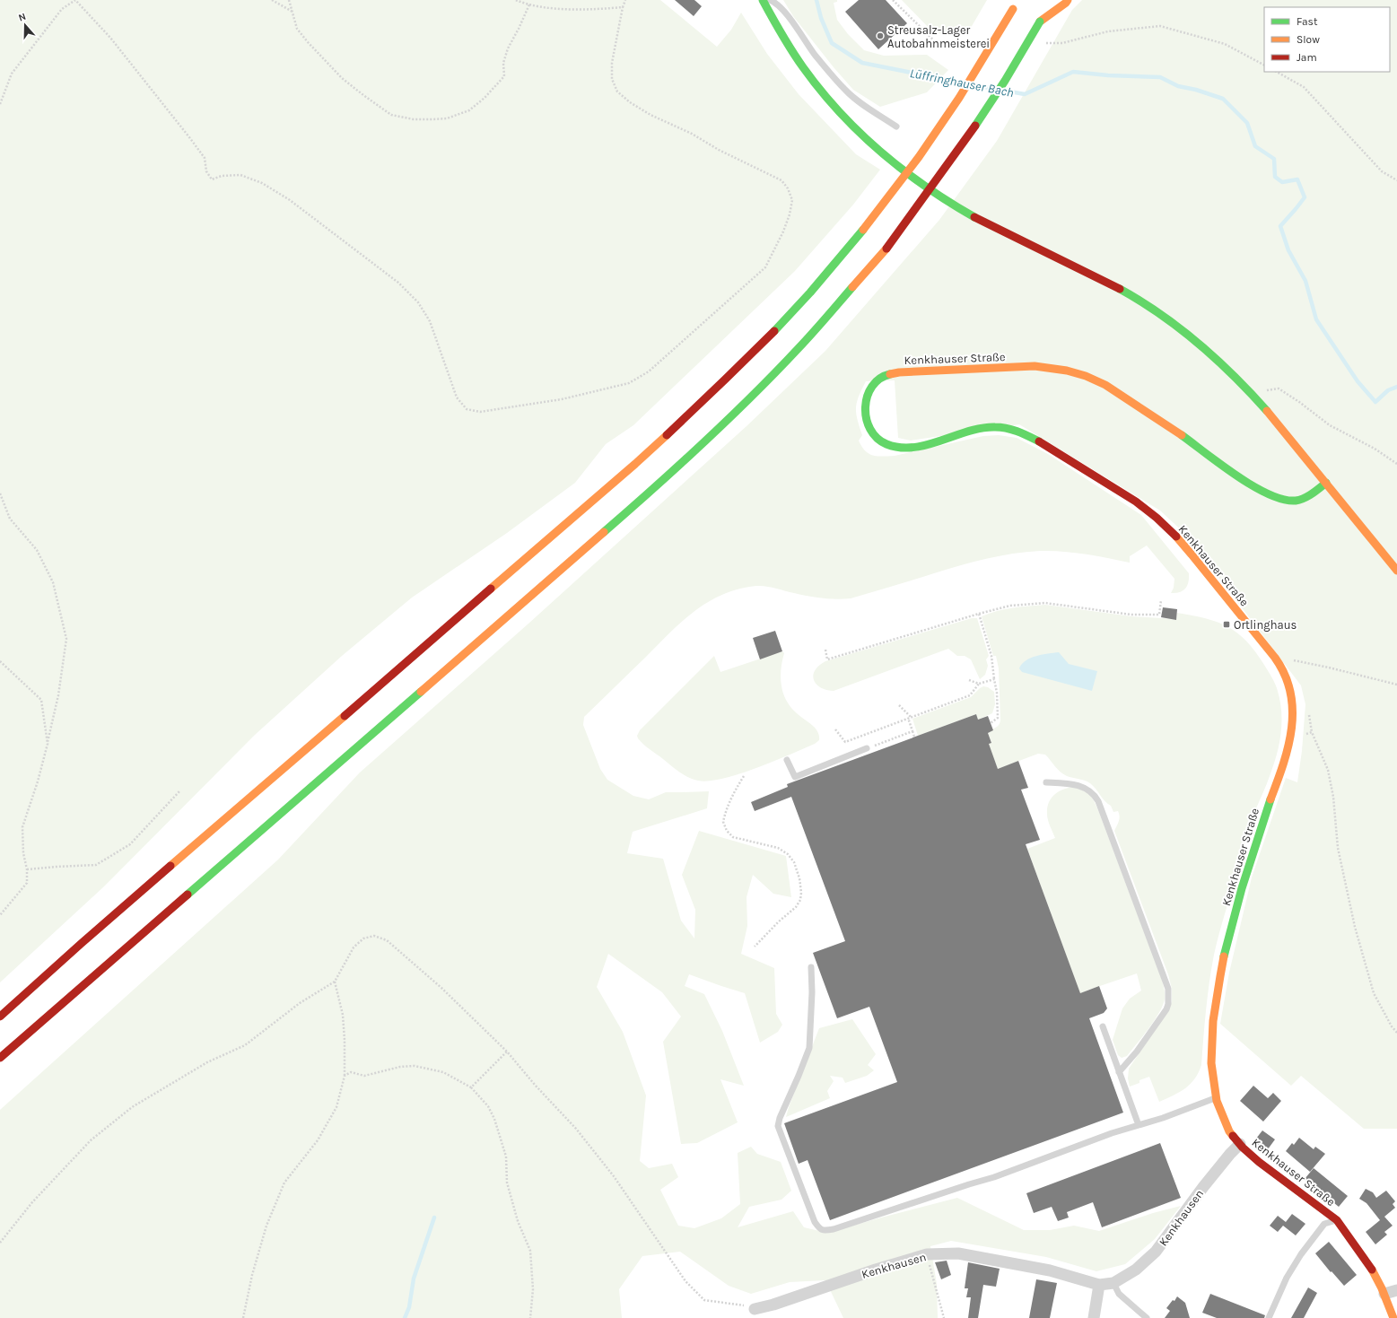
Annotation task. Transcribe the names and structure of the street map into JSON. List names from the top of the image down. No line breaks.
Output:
{"streets":{"main road":["Kenkhauser Straße"],"street":["Kenkhausen"]},"crossings":[["Kenkhauser Straße","Kenkhausen"]],"water":["Lüffringhauser Bach"],"places":{"other":["Streusalz-Lager Autobahnmeisterei"],"transit":["Ortlinghaus"]},"legend":["Fast","Slow","Jam"],"north":"top"}
